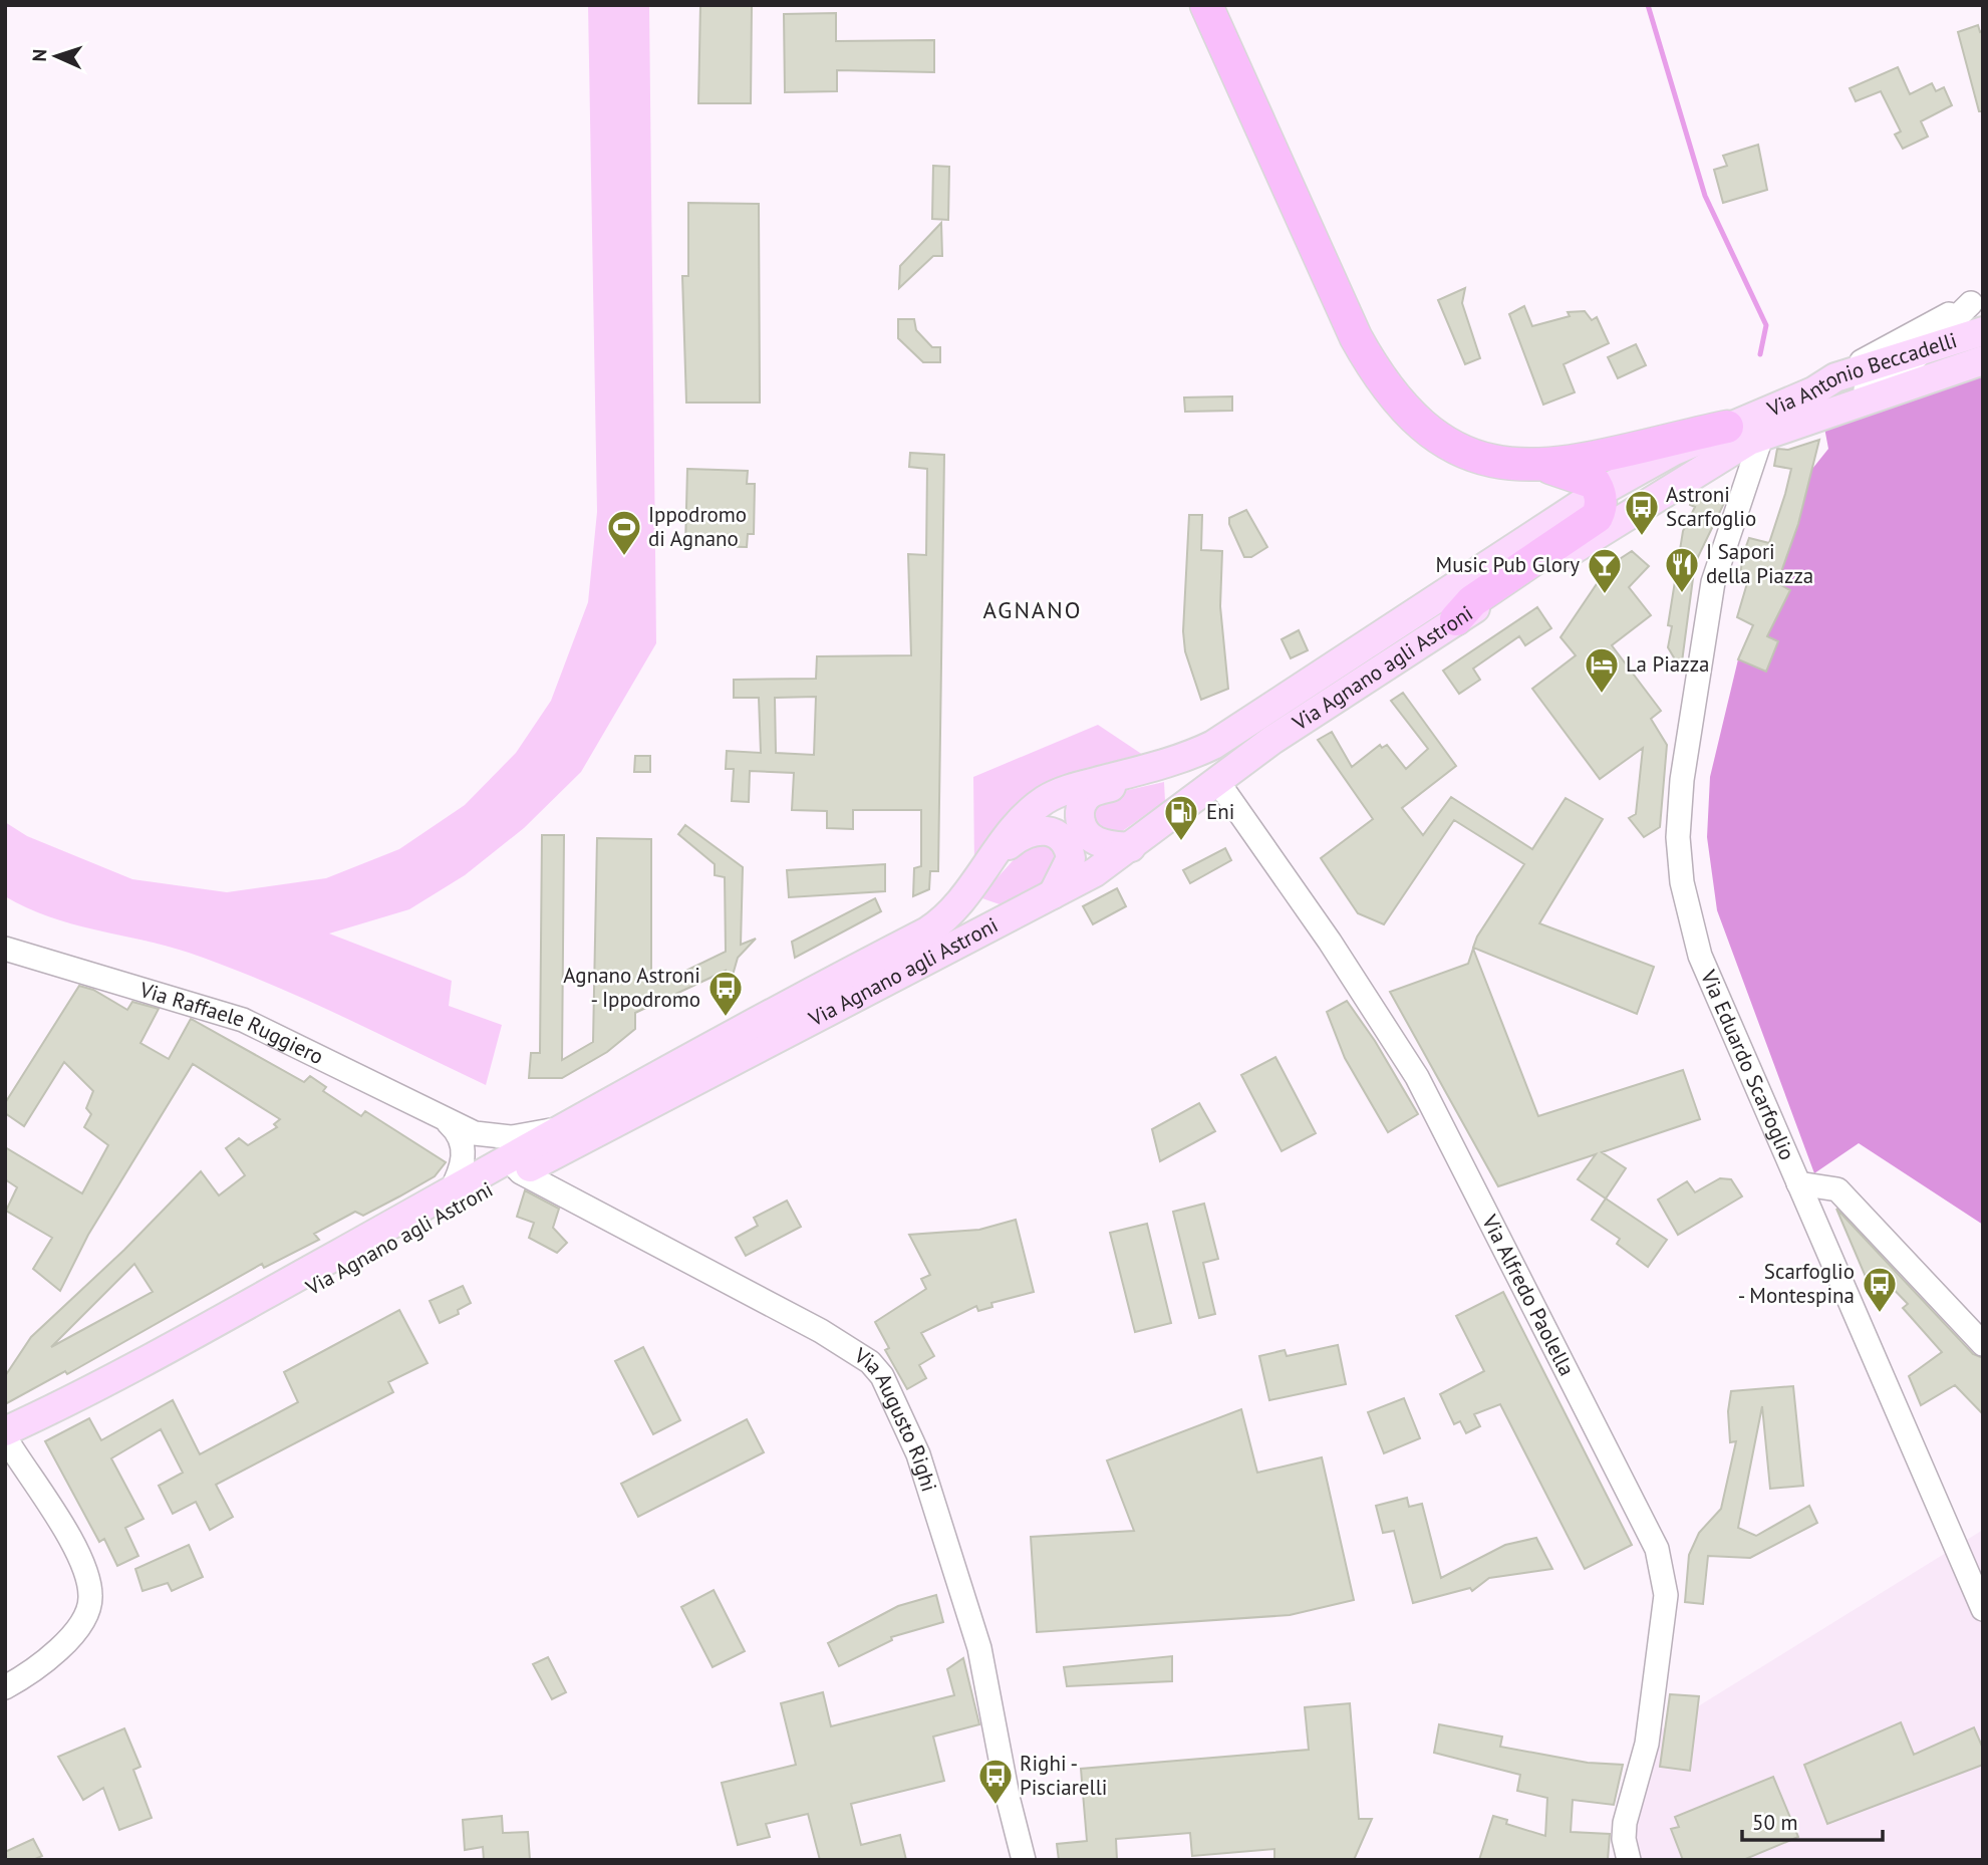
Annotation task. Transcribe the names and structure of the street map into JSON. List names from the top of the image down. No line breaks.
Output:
{"streets":{"main road":["Via Antonio Beccadelli","Via Agnano agli Astroni"],"street":["Via Raffaele Ruggiero","Via Eduardo Scarfoglio","Via Alfredo Paolella","Via Augusto Righi"]},"crossings":[["Via Antonio Beccadelli","Via Agnano agli Astroni"],["Via Antonio Beccadelli","Via Eduardo Scarfoglio"],["Via Agnano agli Astroni","Via Raffaele Ruggiero"],["Via Agnano agli Astroni","Via Eduardo Scarfoglio"],["Via Agnano agli Astroni","Via Alfredo Paolella"],["Via Agnano agli Astroni","Via Augusto Righi"]],"districts":["AGNANO"],"places":{"bus stop":["Astroni Scarfoglio","Agnano Astroni - Ippodromo","Scarfoglio - Montespina","Righi - Pisciarelli"],"sports":["Ippodromo di Agnano"],"restaurant":["I Sapori della Piazza"],"bar":["Music Pub Glory"],"hotel":["La Piazza"],"fuel station":["Eni"]},"scale_bar":"50 m","north":"left"}
